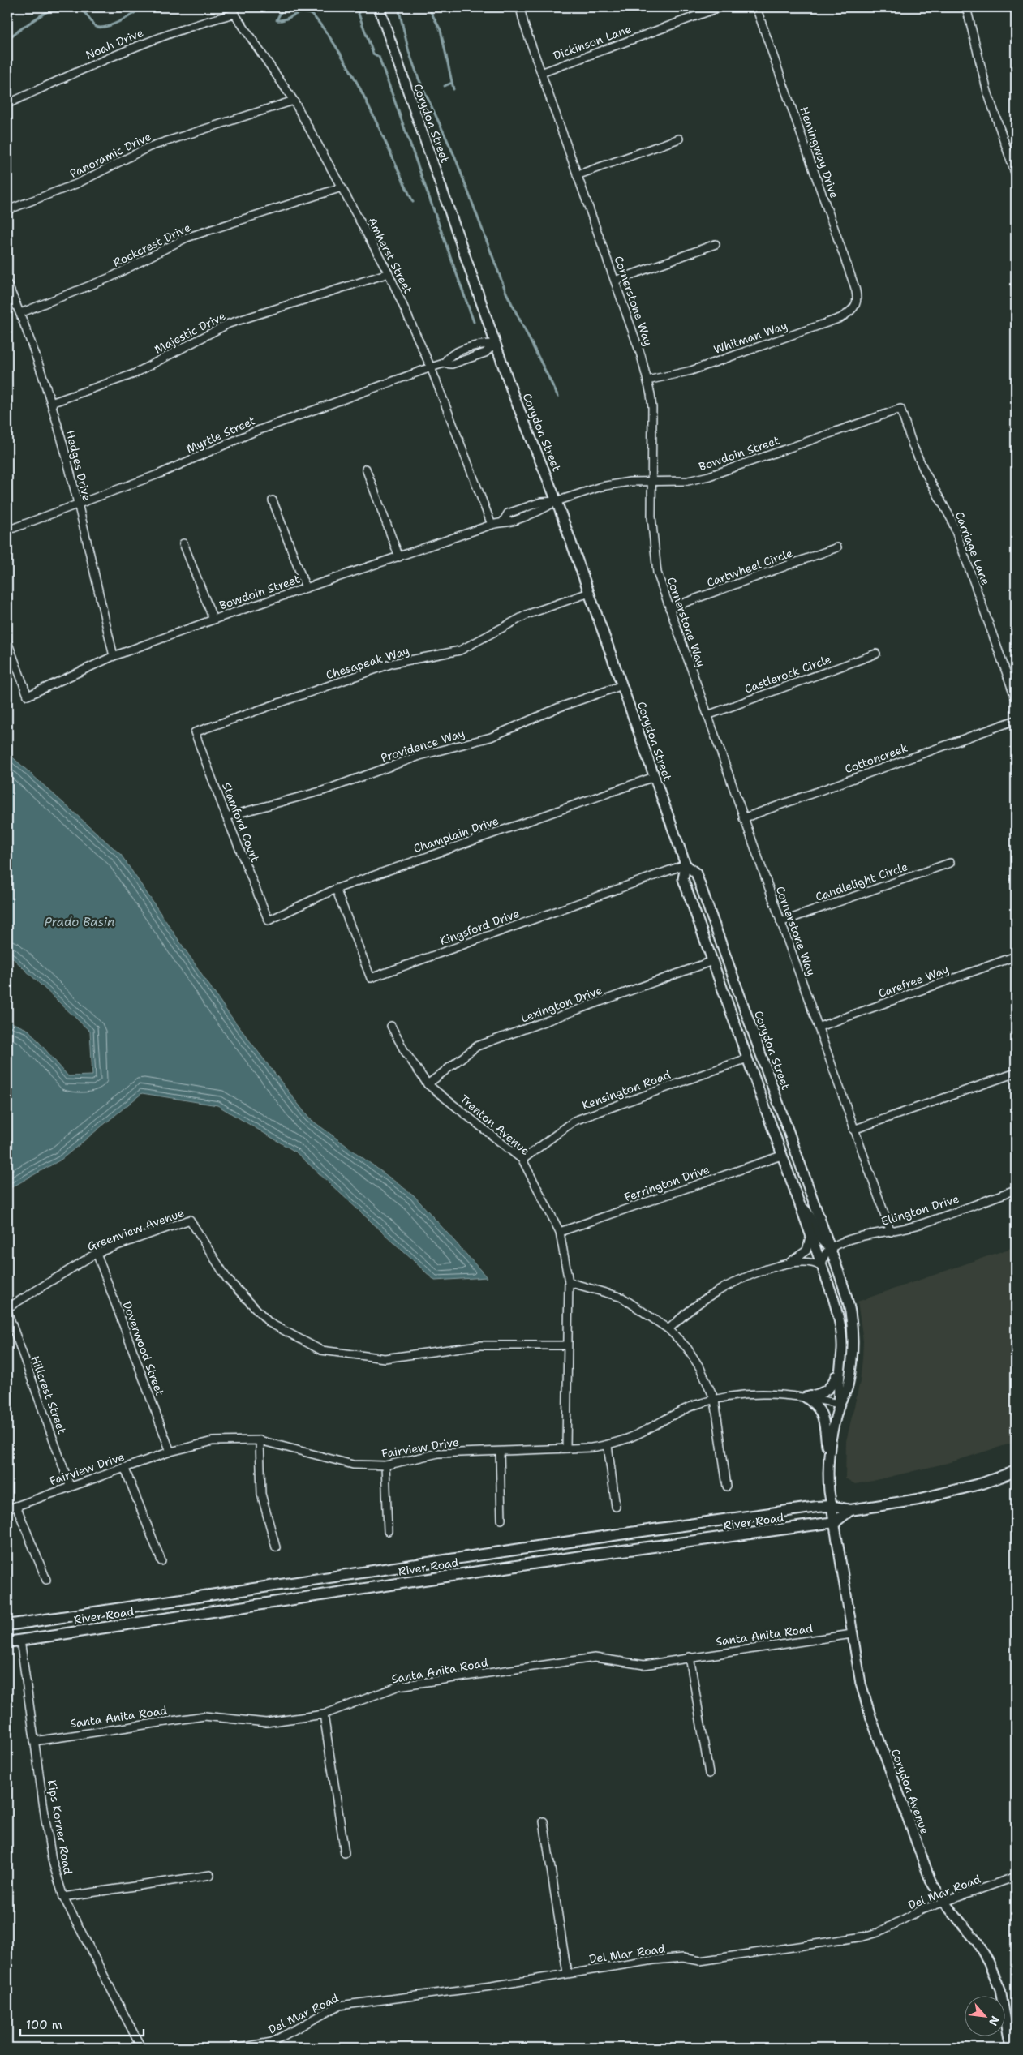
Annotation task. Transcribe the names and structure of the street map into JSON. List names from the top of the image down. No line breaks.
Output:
{"streets":{"main road":["Corydon Street","River Road","Corydon Avenue"],"street":["Dickinson Lane","Noah Drive","Hemingway Drive","Panoramic Drive","Rockcrest Drive","Amherst Street","Cornerstone Way","Majestic Drive","Whitman Way","Myrtle Street","Bowdoin Street","Hedges Drive","Carriage Lane","Cartwheel Circle","Chesapeak Way","Castlerock Circle","Providence Way","Cottoncreek","Stamford Court","Champlain Drive","Candlelight Circle","Kingsford Drive","Carefree Way","Lexington Drive","Kensington Road","Trenton Avenue","Ferrington Drive","Ellington Drive","Greenview Avenue","Doverwood Street","Hillcrest Street","Fairview Drive","Santa Anita Road","Kips Korner Road","Del Mar Road"]},"crossings":[["Dickinson Lane","Cornerstone Way"],["Noah Drive","Amherst Street"],["Corydon Street","Myrtle Street"],["Corydon Street","Bowdoin Street"],["Corydon Street","Chesapeak Way"],["Corydon Street","Providence Way"],["Corydon Street","Champlain Drive"],["Corydon Street","Kingsford Drive"],["Corydon Street","Lexington Drive"],["Corydon Street","Kensington Road"],["Corydon Street","Ferrington Drive"],["Corydon Street","Ellington Drive"],["Corydon Street","Fairview Drive"],["Corydon Street","River Road"],["Corydon Street","Corydon Avenue"],["Hemingway Drive","Whitman Way"],["Panoramic Drive","Amherst Street"],["Rockcrest Drive","Amherst Street"],["Rockcrest Drive","Hedges Drive"],["Amherst Street","Majestic Drive"],["Amherst Street","Myrtle Street"],["Amherst Street","Bowdoin Street"],["Cornerstone Way","Whitman Way"],["Cornerstone Way","Bowdoin Street"],["Cornerstone Way","Cartwheel Circle"],["Cornerstone Way","Castlerock Circle"],["Cornerstone Way","Cottoncreek"],["Cornerstone Way","Candlelight Circle"],["Cornerstone Way","Carefree Way"],["Cornerstone Way","Ellington Drive"],["Majestic Drive","Hedges Drive"],["Myrtle Street","Hedges Drive"],["Bowdoin Street","Hedges Drive"],["Bowdoin Street","Carriage Lane"],["Chesapeak Way","Stamford Court"],["Providence Way","Stamford Court"],["Stamford Court","Champlain Drive"],["Champlain Drive","Kingsford Drive"],["Lexington Drive","Trenton Avenue"],["Kensington Road","Trenton Avenue"],["Trenton Avenue","Ferrington Drive"],["Trenton Avenue","Greenview Avenue"],["Trenton Avenue","Fairview Drive"],["Greenview Avenue","Doverwood Street"],["Doverwood Street","Fairview Drive"],["Hillcrest Street","Fairview Drive"],["River Road","Corydon Avenue"],["River Road","Kips Korner Road"],["Santa Anita Road","Corydon Avenue"],["Santa Anita Road","Kips Korner Road"],["Corydon Avenue","Del Mar Road"]],"water":["Prado Basin"],"scale_bar":"100 m","north":"bottom right"}
